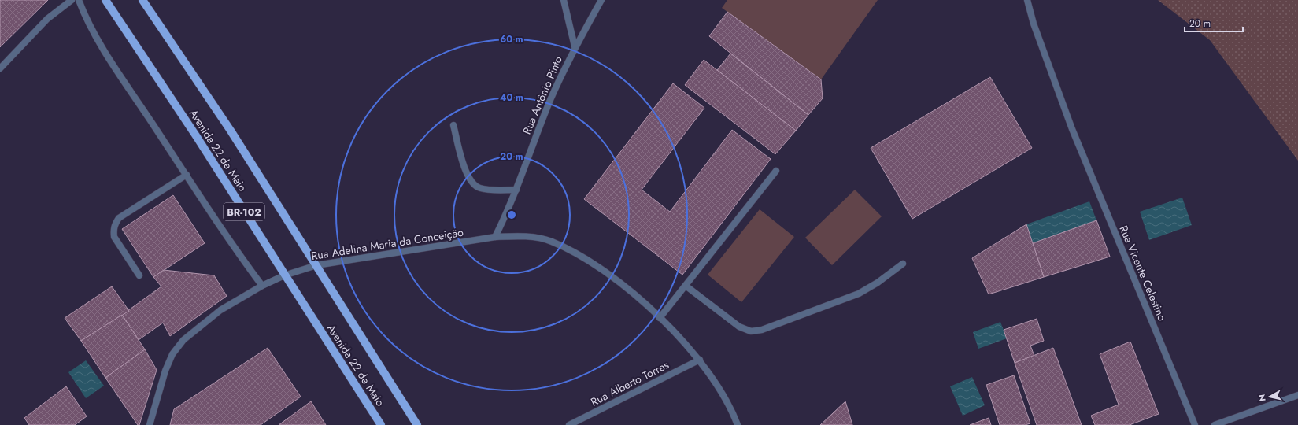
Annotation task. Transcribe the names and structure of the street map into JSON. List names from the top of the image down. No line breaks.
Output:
{"streets":{"main road":["Avenida 22 de Maio","BR-102"],"street":["Rua Antônio Pinto","Rua Adelina Maria da Conceição","Rua Vicente Celestino","Rua Alberto Torres"]},"crossings":[["Rua Antônio Pinto","Rua Adelina Maria da Conceição"],["Avenida 22 de Maio","Rua Adelina Maria da Conceição"],["Rua Adelina Maria da Conceição","Rua Alberto Torres"]],"scale_bar":"20 m","north":"left","rings":["60 m","40 m","20 m"]}
